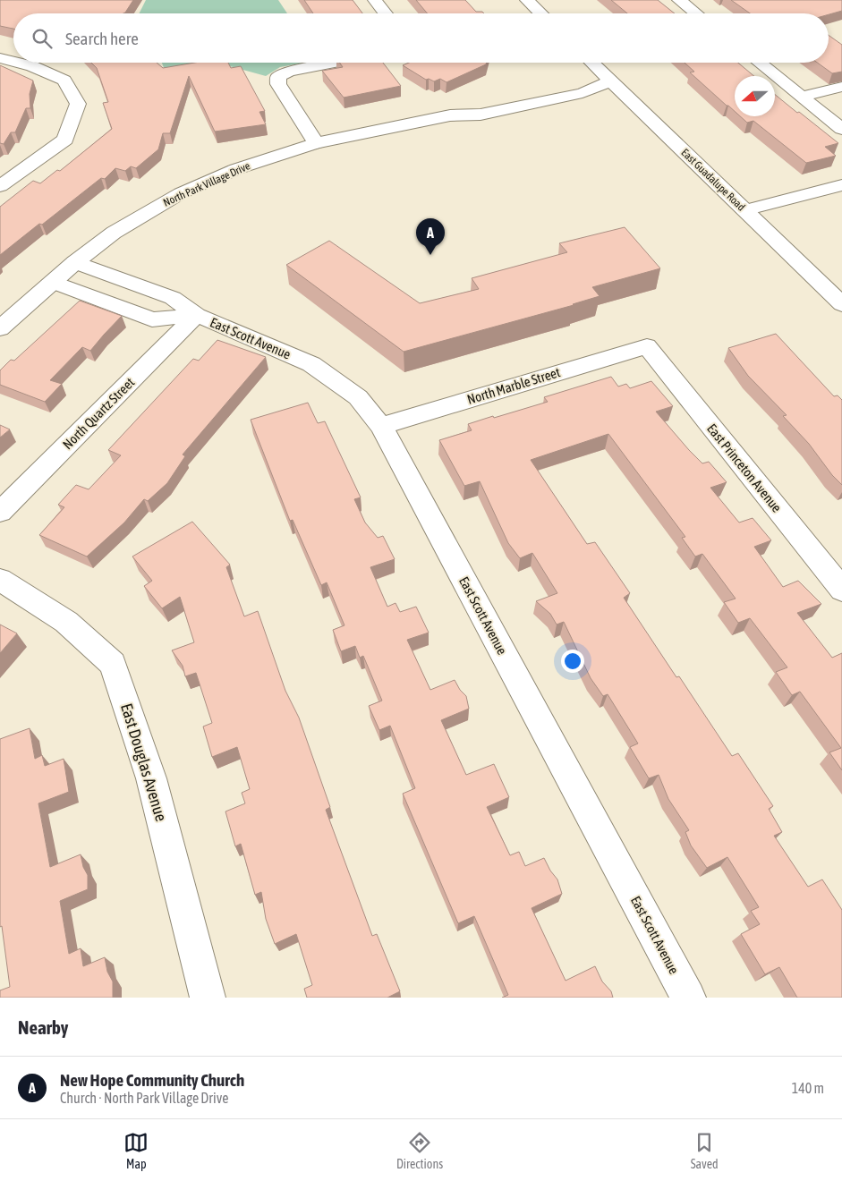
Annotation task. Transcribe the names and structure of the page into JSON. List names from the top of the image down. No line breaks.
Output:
{"streets":{"street":["East Guadalupe Road","North Park Village Drive","East Scott Avenue","North Marble Street","North Quartz Street","East Princeton Avenue","East Douglas Avenue"]},"crossings":[["East Guadalupe Road","North Park Village Drive"],["North Park Village Drive","East Scott Avenue"],["East Scott Avenue","North Marble Street"],["East Scott Avenue","North Quartz Street"],["North Marble Street","East Princeton Avenue"]],"north":"left","page":{"search":"Search here","pins":"A","heading":"Nearby","list":[{"mark":"A","name":"New Hope Community Church","note":"Church · North Park Village Drive","value":"140 m"}],"nav":["Map","Directions","Saved"]}}
